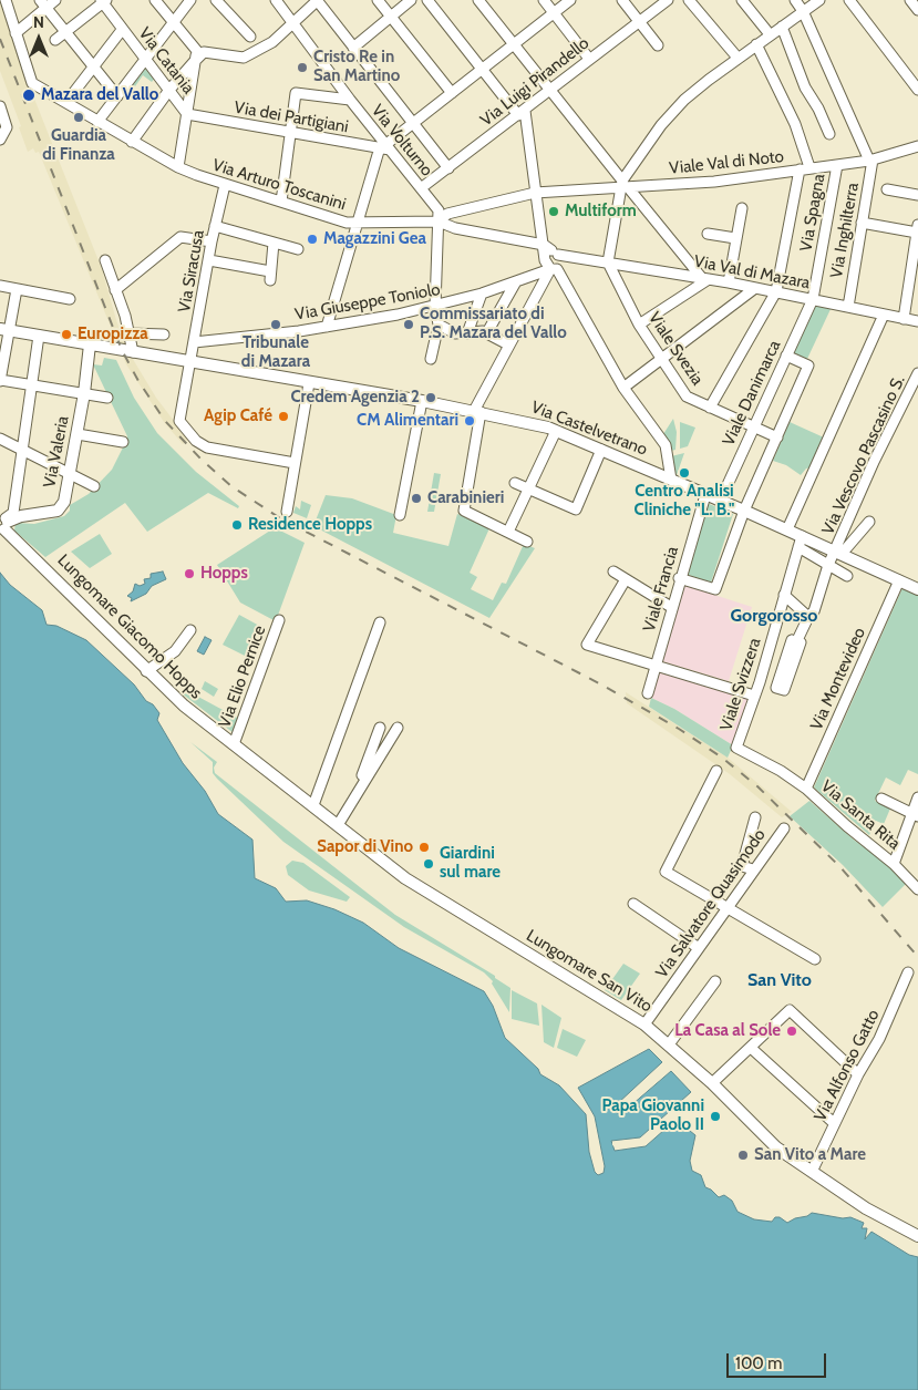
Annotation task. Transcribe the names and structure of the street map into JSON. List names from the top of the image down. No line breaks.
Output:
{"streets":{"main road":["Via Castelvetrano","Via Valeria","Lungomare Giacomo Hopps","Lungomare San Vito"],"street":["Via Catania","Via Luigi Pirandello","Via dei Partigiani","Via Volturno","Viale Val di Noto","Via Arturo Toscanini","Via Spagna","Via Inghilterra","Via Siracusa","Via Val di Mazara","Via Giuseppe Toniolo","Viale Svezia","Viale Danimarca","Via Vescovo Pascasino S.","Viale Francia","Via Elio Pernice","Via Montevideo","Viale Svizzera","Via Santa Rita","Via Salvatore Quasimodo","Via Alfonso Gatto"]},"crossings":[["Via Catania","Via dei Partigiani"],["Via Luigi Pirandello","Via Volturno"],["Via dei Partigiani","Via Volturno"],["Via Volturno","Viale Val di Noto"],["Via Volturno","Via Arturo Toscanini"],["Via Volturno","Via Val di Mazara"],["Viale Val di Noto","Via Arturo Toscanini"],["Viale Val di Noto","Via Spagna"],["Viale Val di Noto","Via Inghilterra"],["Viale Val di Noto","Via Val di Mazara"],["Via Arturo Toscanini","Via Siracusa"],["Via Arturo Toscanini","Via Val di Mazara"],["Via Spagna","Via Val di Mazara"],["Via Spagna","Viale Danimarca"],["Via Inghilterra","Via Val di Mazara"],["Via Siracusa","Via Giuseppe Toniolo"],["Via Siracusa","Via Castelvetrano"],["Via Val di Mazara","Via Giuseppe Toniolo"],["Via Val di Mazara","Viale Svezia"],["Via Val di Mazara","Viale Danimarca"],["Viale Svezia","Viale Danimarca"],["Viale Danimarca","Via Castelvetrano"],["Via Castelvetrano","Via Valeria"],["Via Castelvetrano","Via Vescovo Pascasino S."],["Via Castelvetrano","Viale Francia"],["Via Castelvetrano","Via Montevideo"],["Via Castelvetrano","Viale Svizzera"],["Via Valeria","Lungomare Giacomo Hopps"],["Lungomare Giacomo Hopps","Via Elio Pernice"],["Lungomare Giacomo Hopps","Lungomare San Vito"],["Via Elio Pernice","Lungomare San Vito"],["Via Montevideo","Via Santa Rita"],["Viale Svizzera","Via Santa Rita"],["Via Salvatore Quasimodo","Lungomare San Vito"],["Lungomare San Vito","Via Alfonso Gatto"]],"districts":["Gorgorosso","San Vito"],"places":["Cristo Re in San Martino","Mazara del Vallo","Guardia di Finanza","Multiform","Magazzini Gea","Tribunale di Mazara","Commissariato di P.S. Mazara del Vallo","Europizza","Credem Agenzia 2","Agip Café","CM Alimentari","Centro Analisi Cliniche \"L. B.\"","Carabinieri","Residence Hopps","Hopps","Sapor di Vino","Giardini sul mare","La Casa al Sole","Papa Giovanni Paolo II","San Vito a Mare"],"scale_bar":"100 m","north":"top"}
